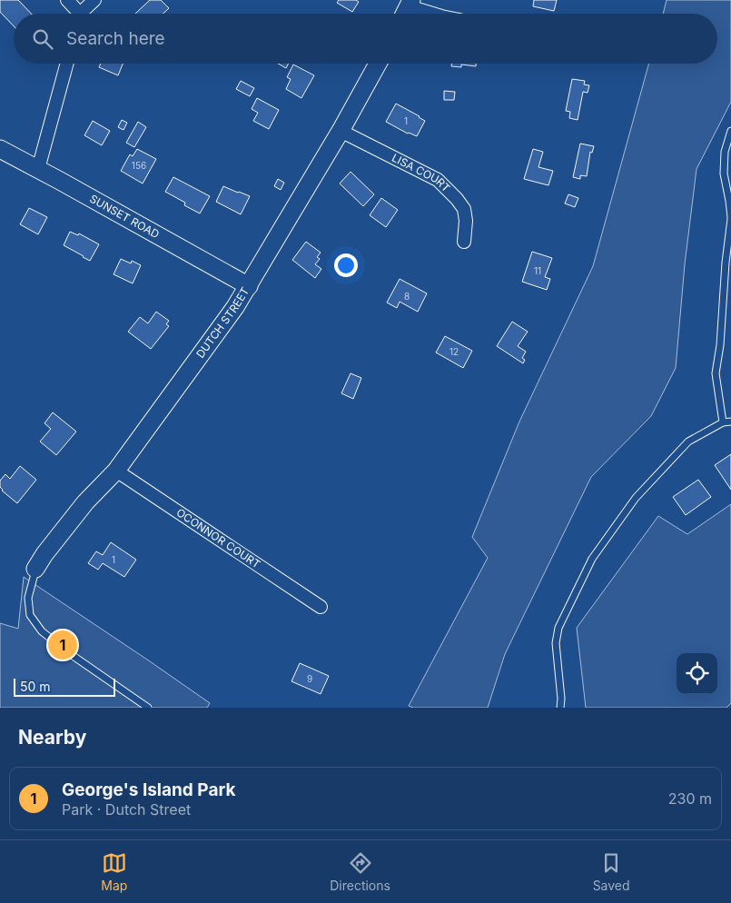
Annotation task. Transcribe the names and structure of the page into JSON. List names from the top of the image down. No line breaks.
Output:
{"streets":{"street":["LISA COURT","SUNSET ROAD","DUTCH STREET","OCONNOR COURT"]},"crossings":[["LISA COURT","DUTCH STREET"],["SUNSET ROAD","DUTCH STREET"],["DUTCH STREET","OCONNOR COURT"]],"house_numbers":["1","156","11","8","12","1","9"],"scale_bar":"50 m","page":{"search":"Search here","pins":"1","scale":"50 m","heading":"Nearby","list":[{"mark":"1","name":"George's Island Park","note":"Park · Dutch Street","value":"230 m"}],"nav":["Map","Directions","Saved"]}}
